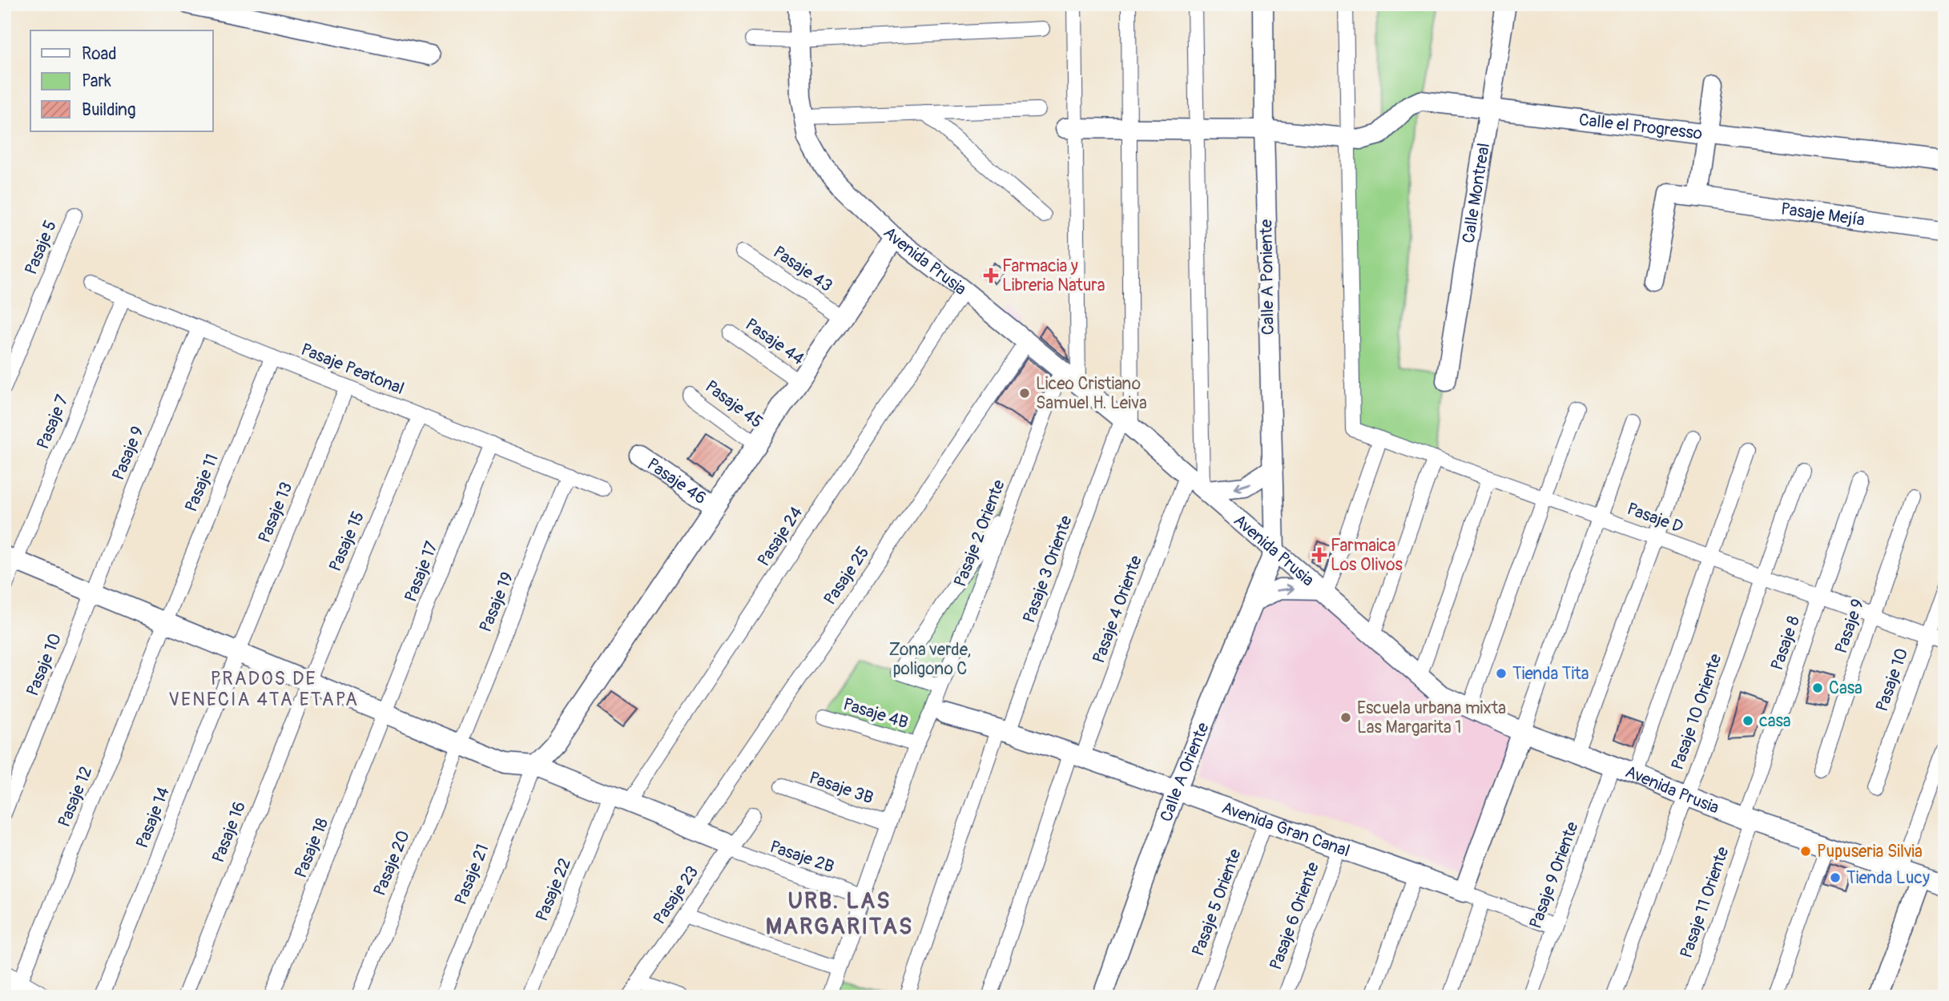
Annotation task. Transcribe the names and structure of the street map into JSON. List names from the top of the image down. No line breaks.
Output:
{"streets":{"street":["Calle el Progresso","Calle Montreal","Pasaje Mejía","Pasaje 5","Avenida Prusia","Pasaje 43","Calle A Poniente","Pasaje 44","Pasaje Peatonal","Pasaje 45","Pasaje 7","Pasaje 9","Pasaje 46","Pasaje 11","Pasaje 13","Pasaje D","Pasaje 2 Oriente","Pasaje 24","Pasaje 15","Pasaje 3 Oriente","Pasaje 17","Pasaje 25","Pasaje 19","Pasaje 4 Oriente","Pasaje 8","Pasaje 10","Pasaje 10 Oriente","Pasaje 4B","Calle A Oriente","Pasaje 3B","Pasaje 12","Pasaje 14","Avenida Gran Canal","Pasaje 16","Pasaje 18","Pasaje 2B","Pasaje 20","Pasaje 21","Pasaje 9 Oriente","Pasaje 22","Pasaje 23","Pasaje 5 Oriente","Pasaje 11 Oriente","Pasaje 6 Oriente"]},"crossings":[["Calle el Progresso","Calle Montreal"],["Calle el Progresso","Calle A Poniente"],["Calle el Progresso","Pasaje D"],["Avenida Prusia","Calle A Poniente"],["Avenida Prusia","Pasaje 2 Oriente"],["Avenida Prusia","Pasaje 24"],["Avenida Prusia","Pasaje 3 Oriente"],["Avenida Prusia","Pasaje 25"],["Avenida Prusia","Pasaje 4 Oriente"],["Avenida Prusia","Pasaje 8"],["Avenida Prusia","Pasaje 10 Oriente"],["Avenida Prusia","Calle A Oriente"],["Avenida Prusia","Pasaje 9 Oriente"],["Avenida Prusia","Pasaje 11 Oriente"],["Calle A Poniente","Calle A Oriente"],["Pasaje Peatonal","Pasaje 7"],["Pasaje Peatonal","Pasaje 9"],["Pasaje Peatonal","Pasaje 11"],["Pasaje Peatonal","Pasaje 13"],["Pasaje Peatonal","Pasaje 15"],["Pasaje Peatonal","Pasaje 17"],["Pasaje Peatonal","Pasaje 19"],["Pasaje 9","Pasaje D"],["Pasaje 9","Pasaje 10"],["Pasaje 11","Pasaje 12"],["Pasaje 13","Pasaje 14"],["Pasaje D","Pasaje 8"],["Pasaje D","Pasaje 10"],["Pasaje D","Pasaje 10 Oriente"],["Pasaje 2 Oriente","Pasaje 4B"],["Pasaje 2 Oriente","Pasaje 3B"],["Pasaje 2 Oriente","Avenida Gran Canal"],["Pasaje 2 Oriente","Pasaje 2B"],["Pasaje 24","Pasaje 22"],["Pasaje 15","Pasaje 16"],["Pasaje 3 Oriente","Avenida Gran Canal"],["Pasaje 17","Pasaje 18"],["Pasaje 19","Pasaje 20"],["Pasaje 4 Oriente","Avenida Gran Canal"],["Pasaje 8","Pasaje 11 Oriente"],["Calle A Oriente","Avenida Gran Canal"],["Avenida Gran Canal","Pasaje 5 Oriente"],["Avenida Gran Canal","Pasaje 6 Oriente"],["Pasaje 2B","Pasaje 23"]],"districts":["PRADOS DE VENECIA 4TA ETAPA","URB. LAS MARGARITAS"],"parks":["Zona verde, poligono C"],"places":{"health":["Farmacia y Libreria Natura","Farmaica Los Olivos"],"other":["Liceo Cristiano Samuel H. Leiva","Tienda Tita","Casa","Escuela urbana mixta Las Margarita 1","casa","Pupuseria Silvia","Tienda Lucy"]},"legend":["Road","Park","Building"]}
